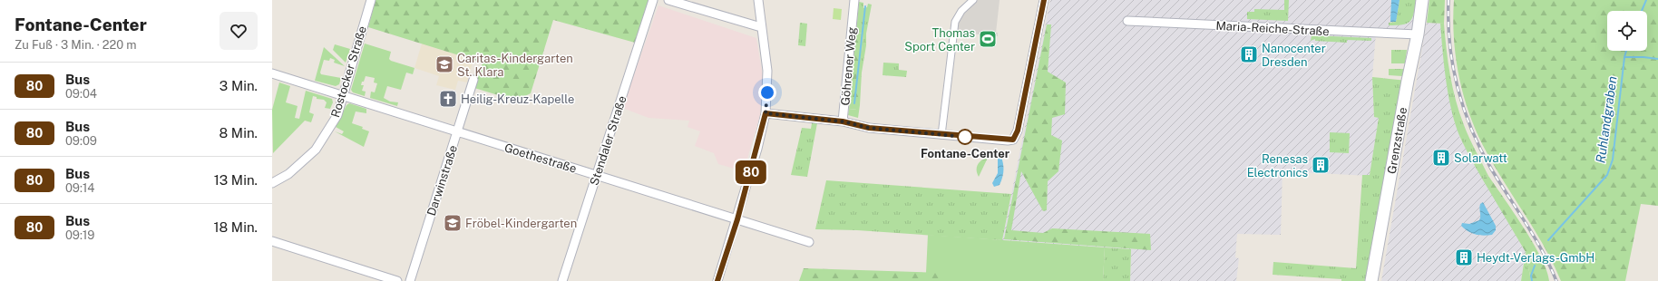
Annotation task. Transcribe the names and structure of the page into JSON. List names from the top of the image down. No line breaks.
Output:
{"streets":{"main road":["Grenzstraße"],"street":["Maria-Reiche-Straße","Göhrener Weg","Rostocker Straße","Stendaler Straße","Goethestraße","Darwinstraße"]},"crossings":[["Maria-Reiche-Straße","Grenzstraße"],["Rostocker Straße","Goethestraße"],["Stendaler Straße","Goethestraße"],["Goethestraße","Darwinstraße"]],"water":["Ruhlandgraben"],"places":{"sports":["Thomas Sport Center"],"building":["Nanocenter Dresden","Solarwatt","Renesas Electronics","Heydt-Verlags-GmbH"],"school or university":["Caritas-Kindergarten St. Klara","Fröbel-Kindergarten"],"church":["Heilig-Kreuz-Kapelle"],"other":["Fontane-Center"]},"lines":["bus line 80"],"page":{"heading":["Fontane-Center","Zu Fuß · 3 Min. · 220 m"],"on_map":"80","list":[{"mark":"80","name":"Bus","note":"09:04","value":"3 Min."},{"mark":"80","name":"Bus","note":"09:09","value":"8 Min."},{"mark":"80","name":"Bus","note":"09:14","value":"13 Min."},{"mark":"80","name":"Bus","note":"09:19","value":"18 Min."}]}}
